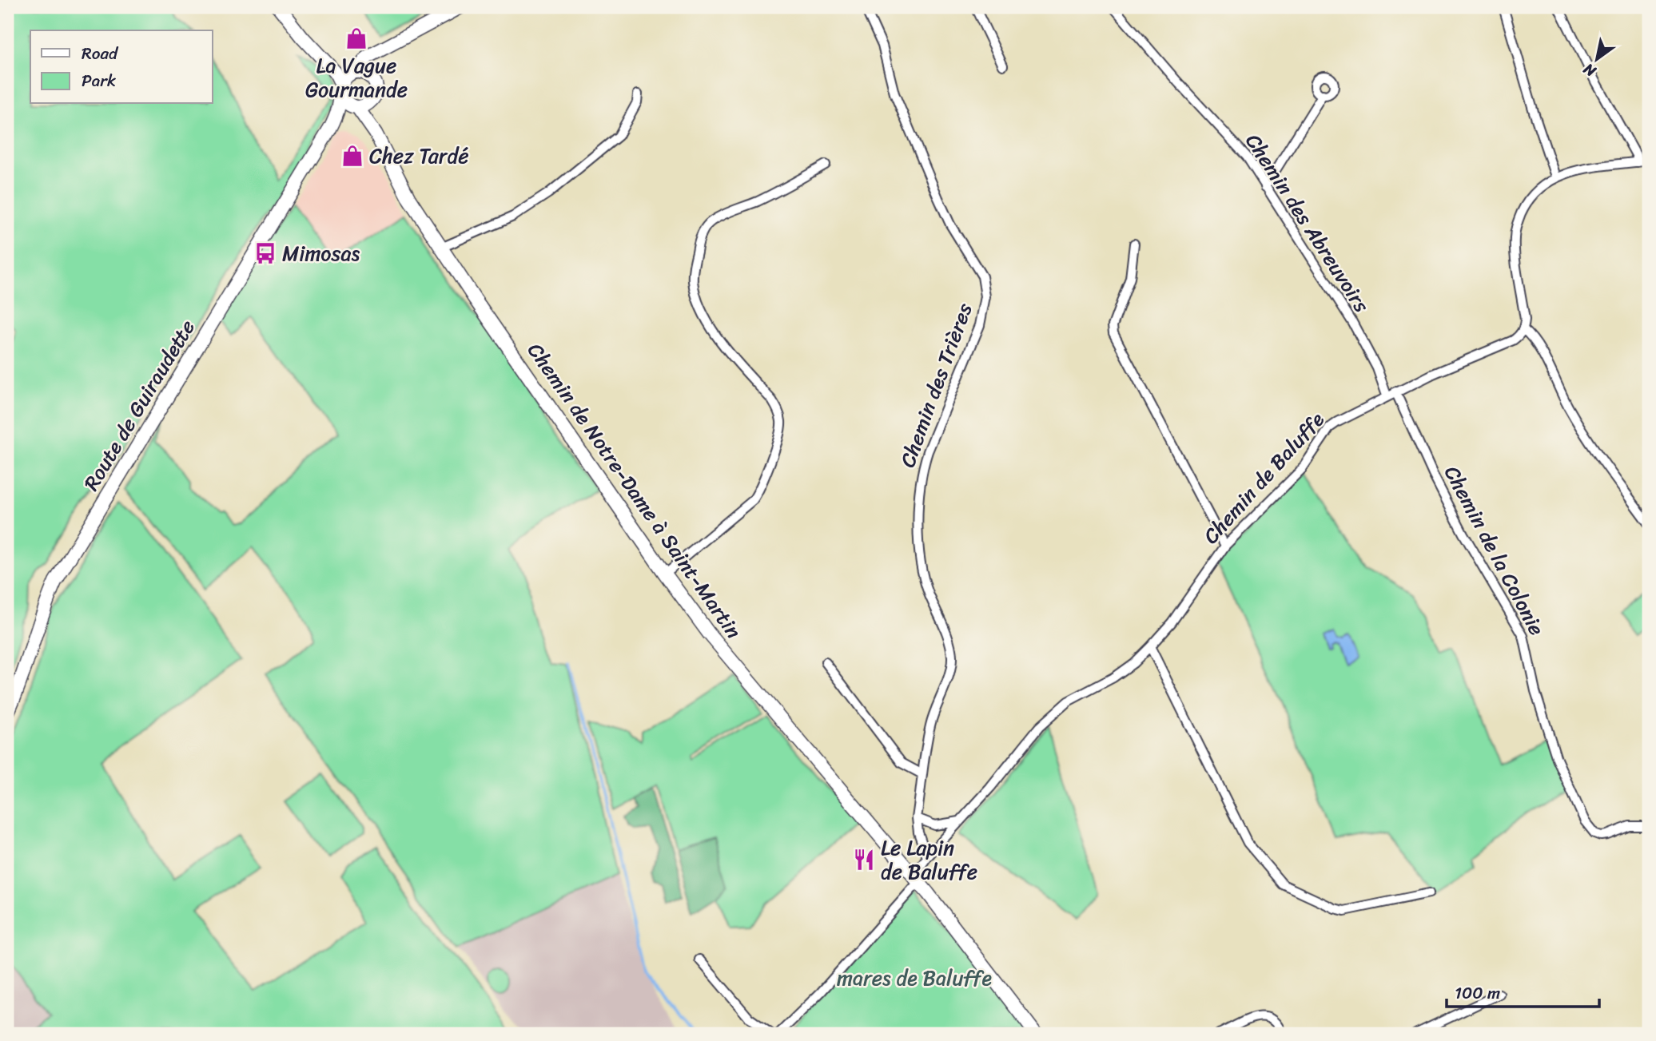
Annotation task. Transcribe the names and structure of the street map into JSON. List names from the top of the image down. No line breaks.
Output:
{"streets":{"street":["Chemin des Abreuvoirs","Chemin des Trières","Route de Guiraudette","Chemin de Baluffe","Chemin de Notre-Dame à Saint-Martin","Chemin de la Colonie"]},"crossings":[["Chemin des Abreuvoirs","Chemin de Baluffe"],["Chemin des Trières","Chemin de Baluffe"],["Route de Guiraudette","Chemin de Notre-Dame à Saint-Martin"],["Chemin de Baluffe","Chemin de Notre-Dame à Saint-Martin"],["Chemin de Baluffe","Chemin de la Colonie"]],"parks":["mares de Baluffe"],"places":{"shop":["La Vague Gourmande","Chez Tardé"],"bus stop":["Mimosas"],"restaurant":["Le Lapin de Baluffe"]},"legend":["Road","Park"],"scale_bar":"100 m","north":"bottom left"}
